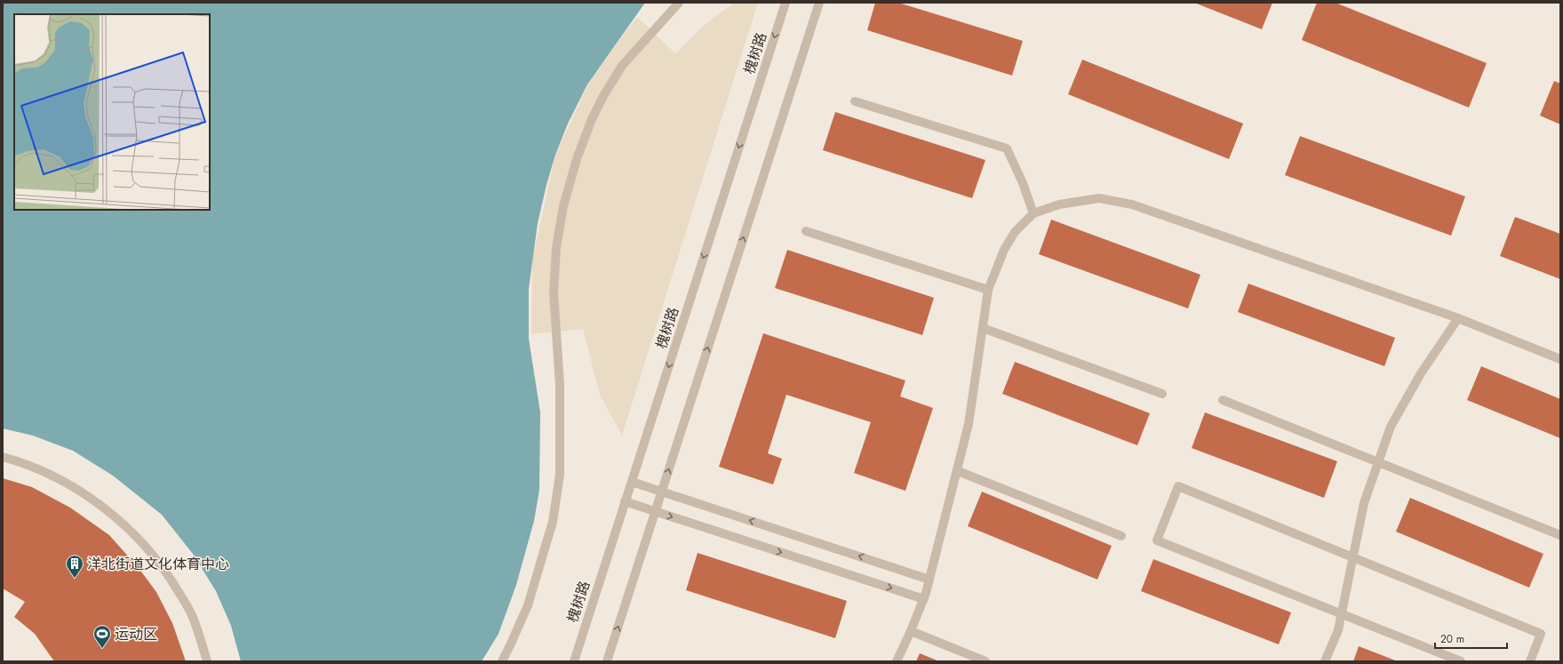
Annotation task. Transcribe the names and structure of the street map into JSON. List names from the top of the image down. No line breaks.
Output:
{"streets":{"street":["槐树路"]},"places":{"building":["洋北街道文化体育中心"],"sports":["运动区"]},"scale_bar":"20 m"}
